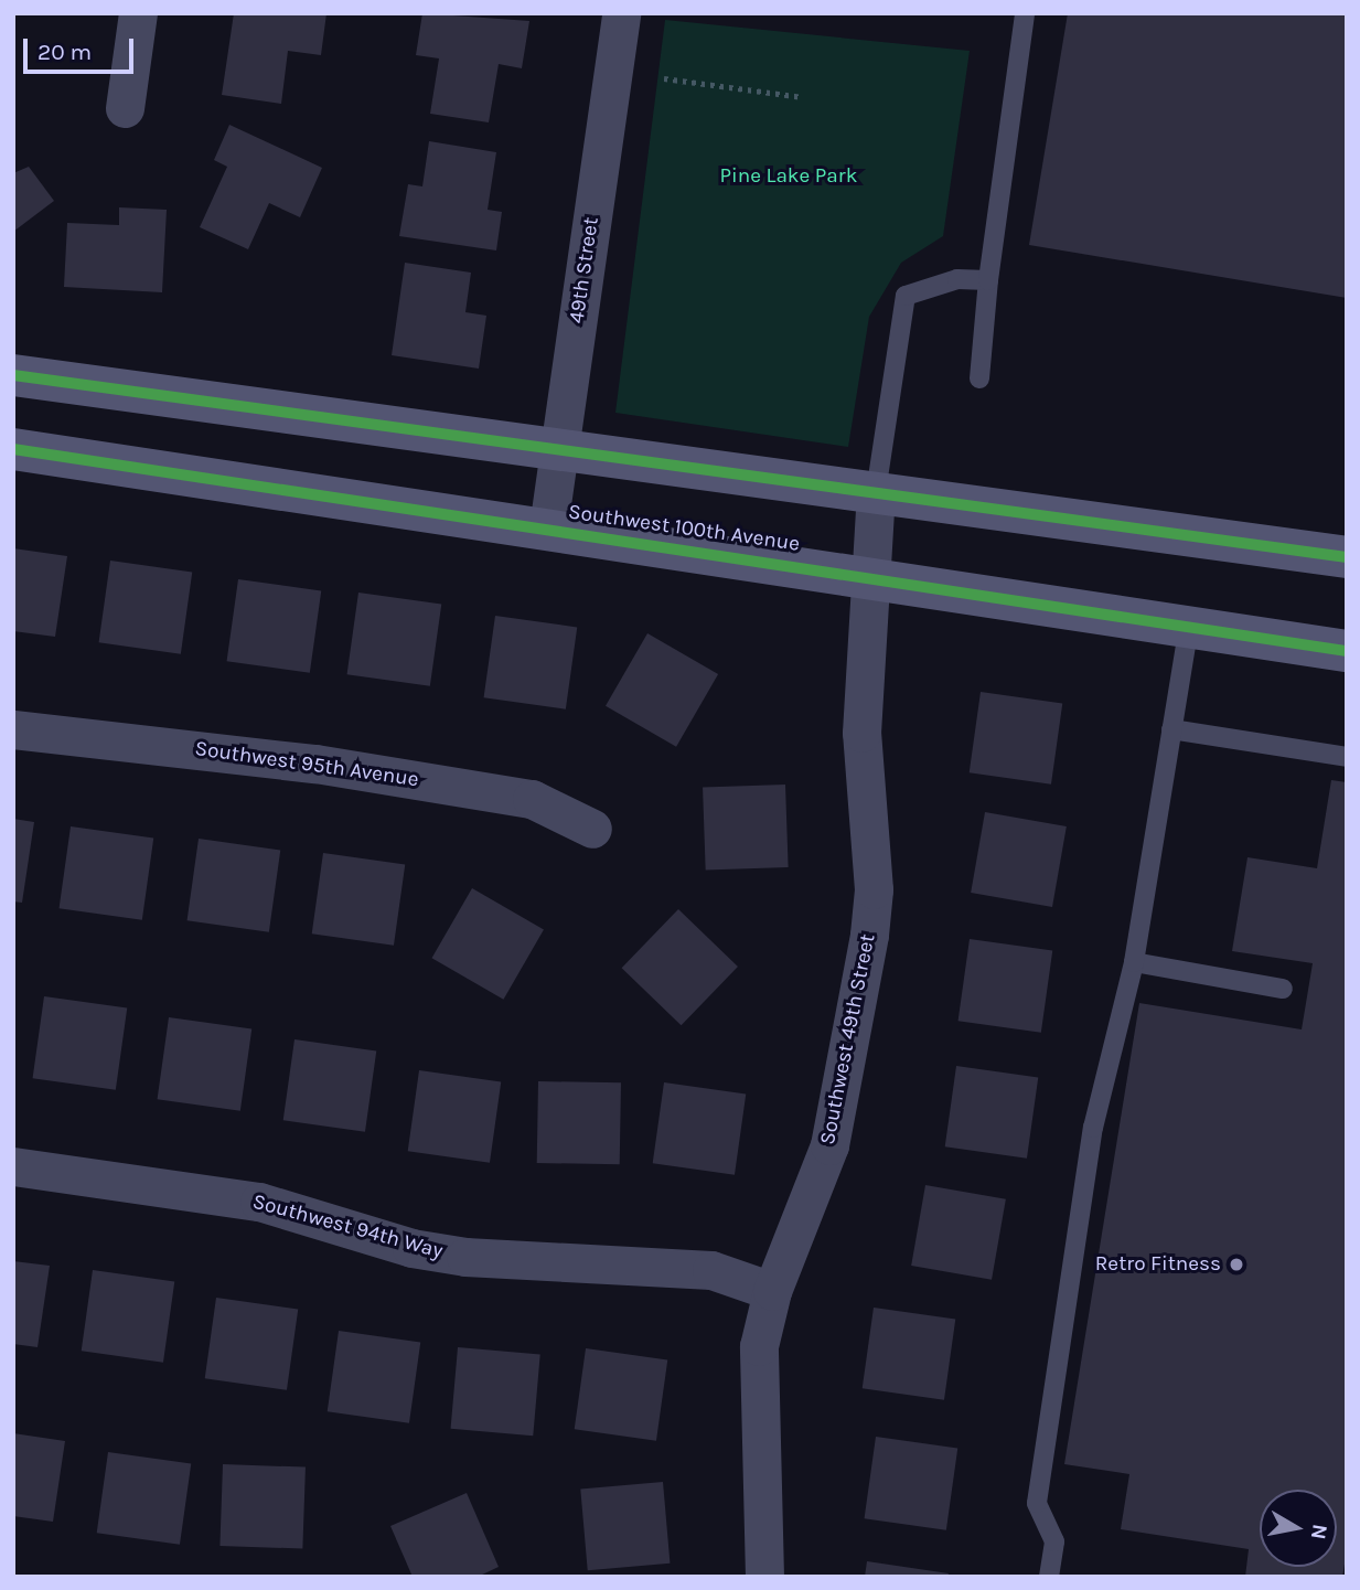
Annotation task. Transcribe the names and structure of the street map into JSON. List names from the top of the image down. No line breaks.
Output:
{"streets":{"main road":["Southwest 100th Avenue"],"street":["49th Street","Southwest 95th Avenue","Southwest 49th Street","Southwest 94th Way"]},"crossings":[["49th Street","Southwest 100th Avenue"],["Southwest 100th Avenue","Southwest 49th Street"],["Southwest 49th Street","Southwest 94th Way"]],"parks":["Pine Lake Park"],"places":["Retro Fitness"],"scale_bar":"20 m","north":"right"}
